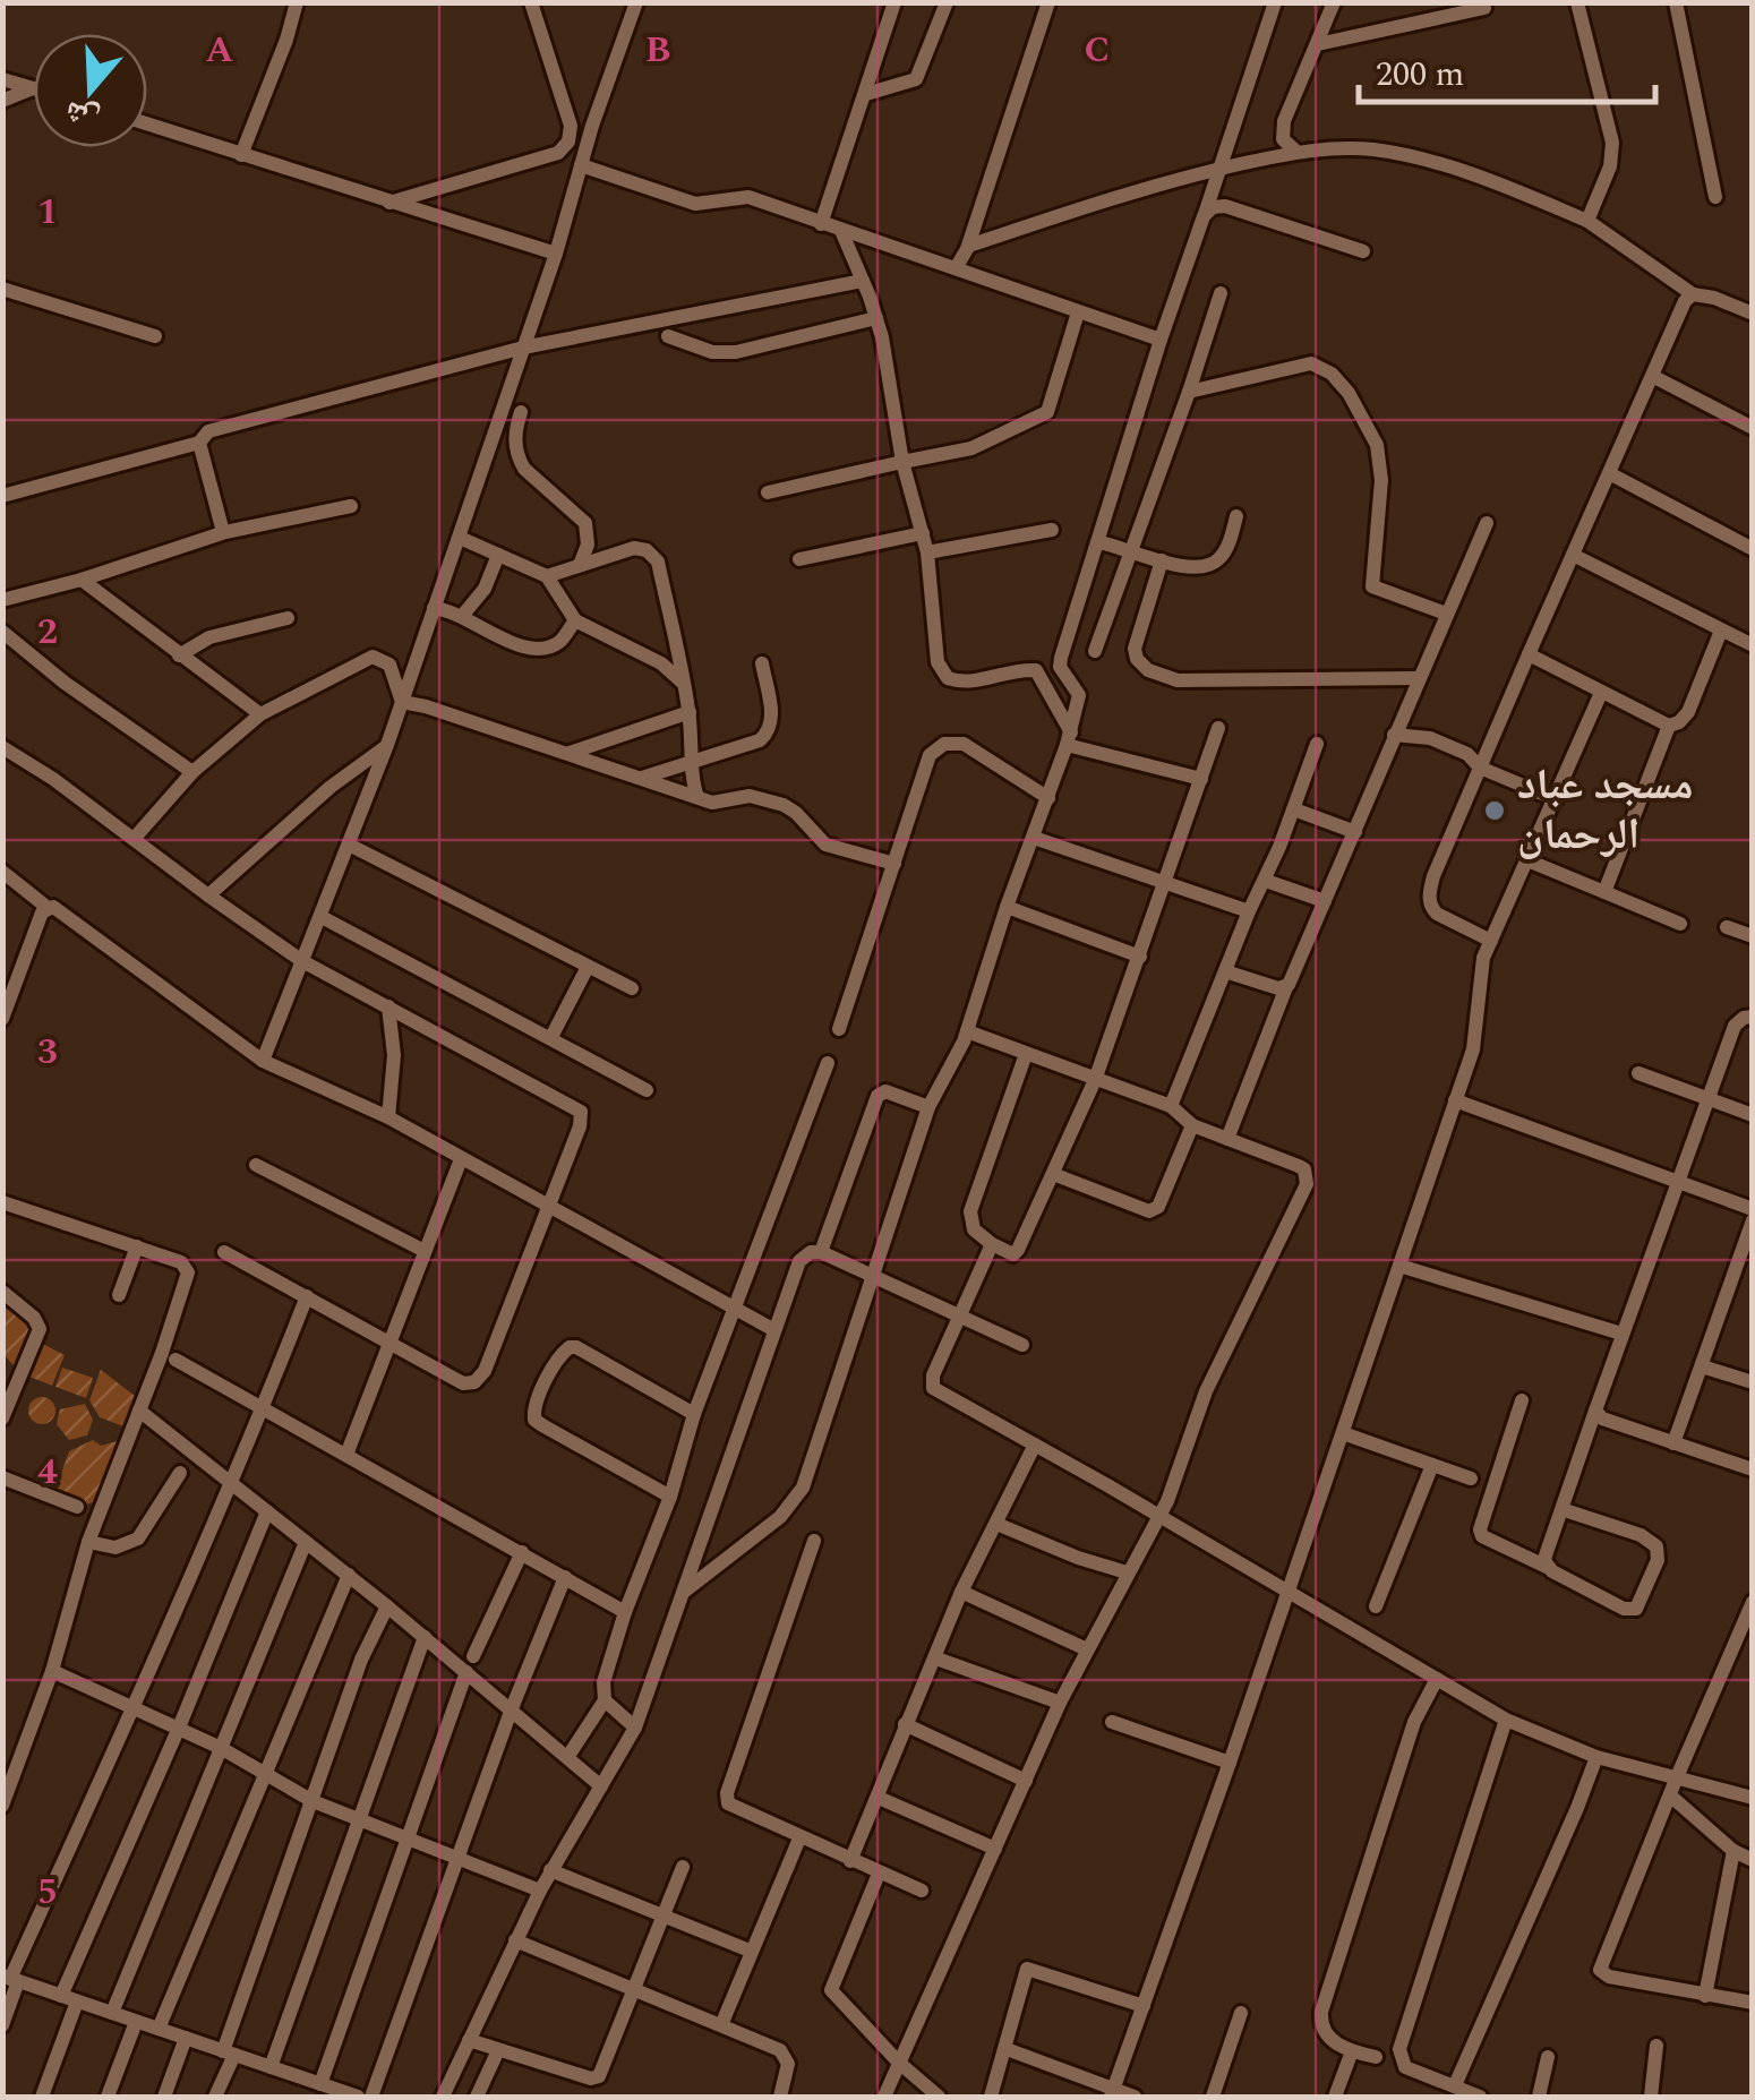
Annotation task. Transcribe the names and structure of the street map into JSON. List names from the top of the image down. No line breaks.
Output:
{"places":["مسجد عباد الرحمان"],"scale_bar":"200 m","north":"bottom","grid":{"columns":["A","B","C"],"rows":["1","2","3","4","5"]}}
